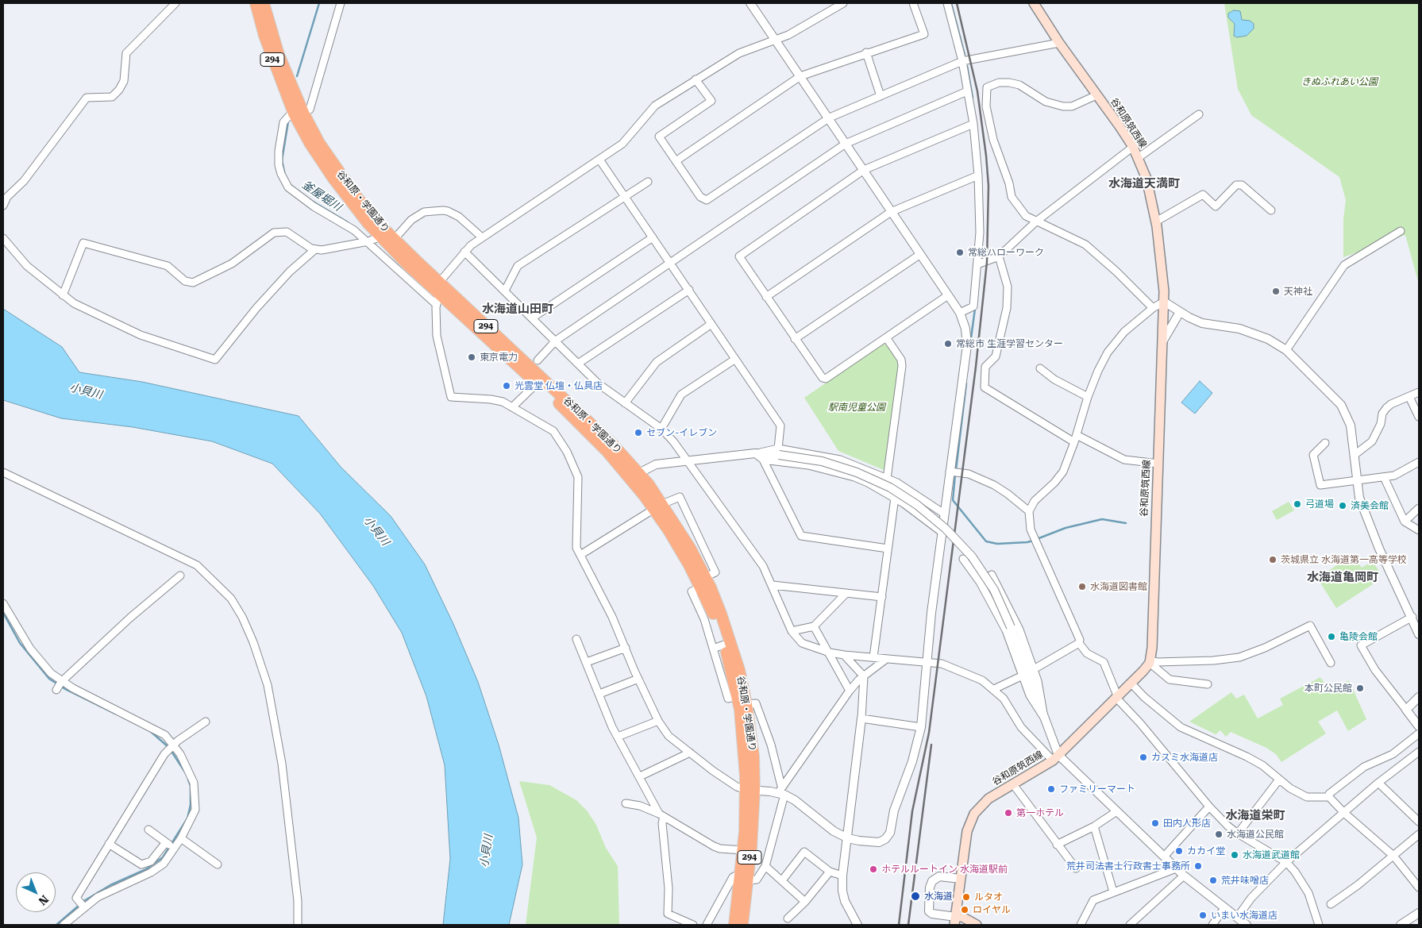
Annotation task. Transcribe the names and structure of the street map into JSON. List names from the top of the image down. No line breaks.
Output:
{"streets":{"highway":["294","谷和原・学園通り"],"main road":["谷和原筑西線"]},"districts":["水海道天満町","水海道山田町","水海道亀岡町","水海道栄町"],"water":["釜屋堀川","小貝川"],"parks":["きぬふれあい公園","駅南児童公園"],"places":["常総ハローワーク","天神社","常総市 生涯学習センター","東京電力","光雲堂 仏壇・仏具店","セブン-イレブン","弓道場","済美会館","茨城県立 水海道第一高等学校","水海道図書館","亀陵会館","本町公民館","カスミ水海道店","ファミリーマート","第一ホテル","田内人形店","水海道公民館","カカイ堂","水海道武道館","荒井司法書士行政書士事務所","ホテルルートイン 水海道駅前","荒井味噌店","水海道","ルタオ","ロイヤル","いまい水海道店"],"north":"bottom right"}
